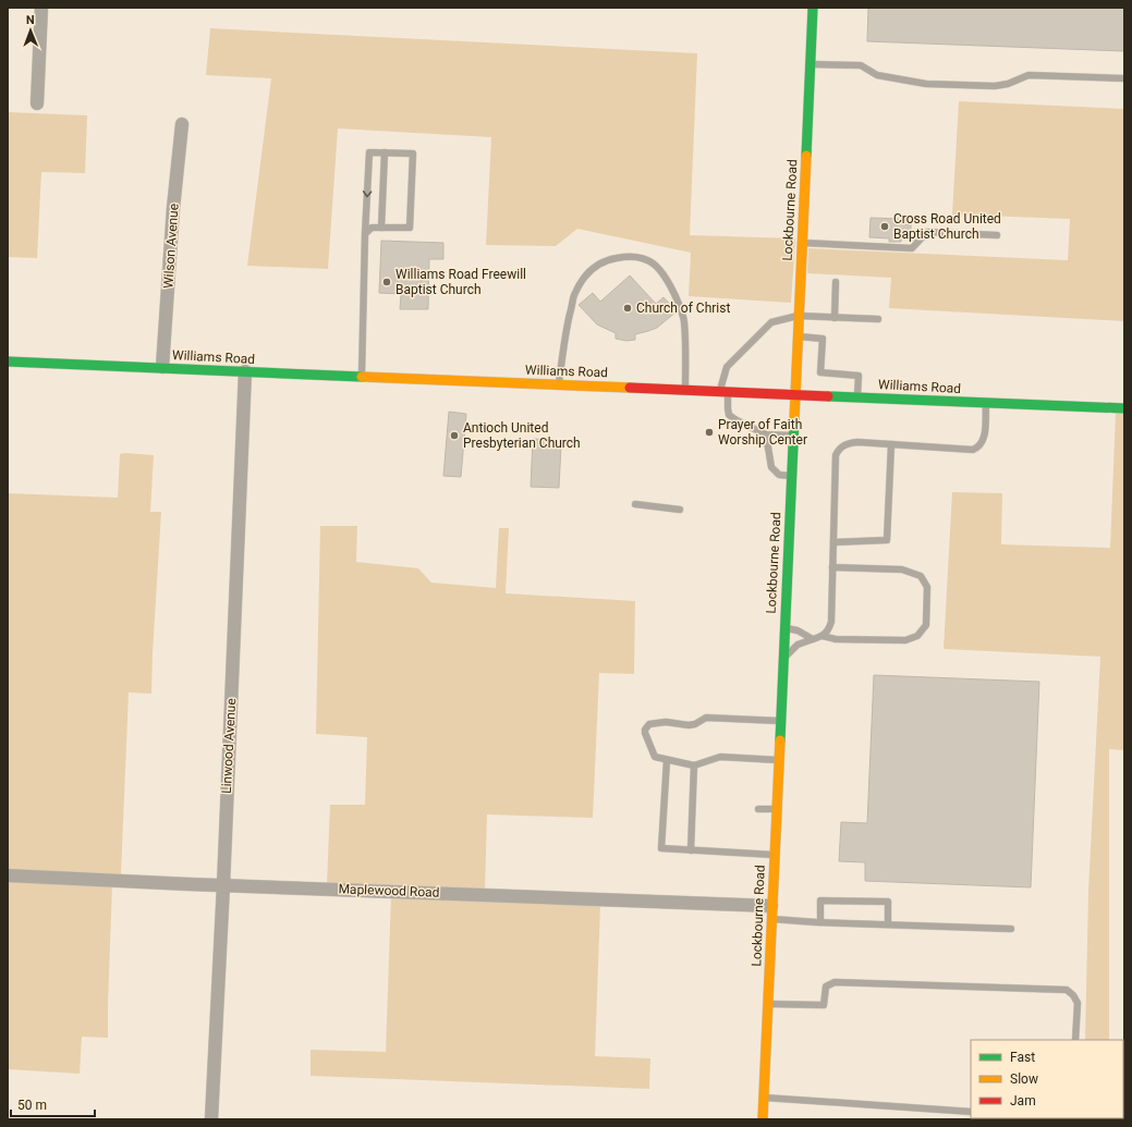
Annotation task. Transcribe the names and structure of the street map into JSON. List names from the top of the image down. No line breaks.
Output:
{"streets":{"street":["Lockbourne Road","Wilson Avenue","Williams Road","Linwood Avenue","Maplewood Road"]},"crossings":[["Lockbourne Road","Williams Road"],["Lockbourne Road","Maplewood Road"],["Wilson Avenue","Williams Road"],["Williams Road","Linwood Avenue"],["Linwood Avenue","Maplewood Road"]],"places":["Cross Road United Baptist Church","Williams Road Freewill Baptist Church","Church of Christ","Prayer of Faith Worship Center","Antioch United Presbyterian Church"],"legend":["Fast","Slow","Jam"],"scale_bar":"50 m","north":"top"}
